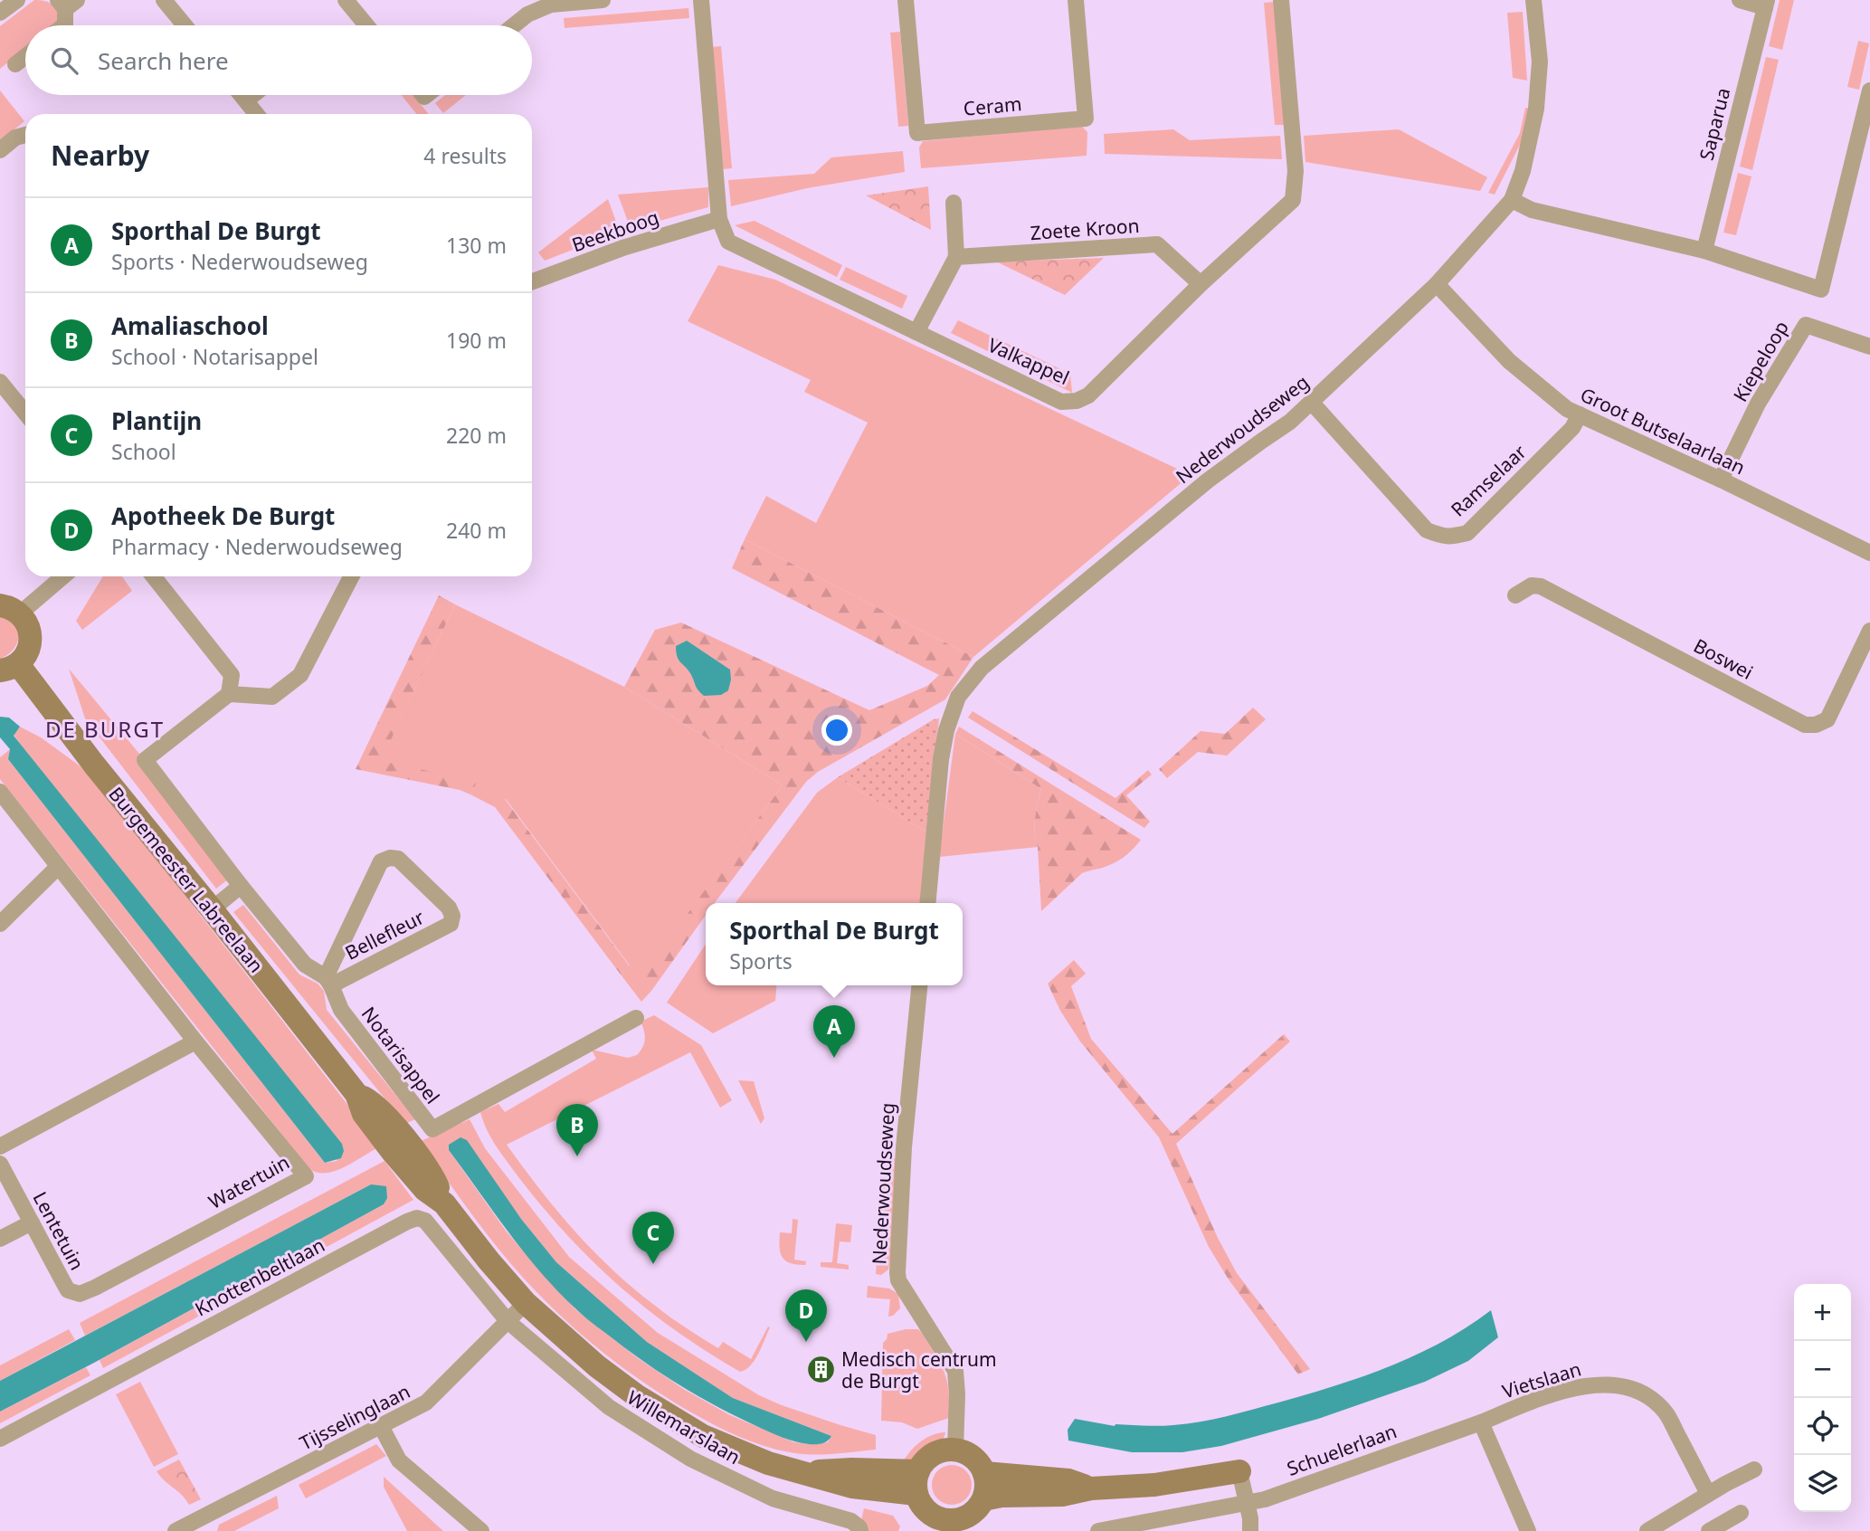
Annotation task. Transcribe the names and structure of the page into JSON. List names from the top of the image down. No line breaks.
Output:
{"streets":{"street":["Ceram","Saparua","Zoete Kroon","Beekboog","Valkappel","Kiepeloop","Nederwoudseweg","Groot Butselaarlaan","Ramselaar","Boswei","Burgemeester Labreelaan","Bellefleur","Notarisappel","Watertuin","Lentetuin","Knottenbeltlaan","Vietslaan","Tijsselinglaan","Willemarslaan","Schuelerlaan"]},"crossings":[["Zoete Kroon","Valkappel"],["Beekboog","Valkappel"],["Kiepeloop","Groot Butselaarlaan"],["Nederwoudseweg","Groot Butselaarlaan"],["Nederwoudseweg","Ramselaar"],["Nederwoudseweg","Burgemeester Labreelaan"],["Groot Butselaarlaan","Ramselaar"],["Burgemeester Labreelaan","Tijsselinglaan"],["Bellefleur","Notarisappel"],["Watertuin","Lentetuin"],["Knottenbeltlaan","Tijsselinglaan"],["Knottenbeltlaan","Willemarslaan"],["Vietslaan","Schuelerlaan"],["Tijsselinglaan","Willemarslaan"]],"districts":["DE BURGT"],"places":{"building":["Medisch centrum de Burgt"]},"page":{"search":"Search here","heading":["Nearby","4 results"],"list":[{"mark":"A","name":"Sporthal De Burgt","note":"Sports · Nederwoudseweg","value":"130 m"},{"mark":"B","name":"Amaliaschool","note":"School · Notarisappel","value":"190 m"},{"mark":"C","name":"Plantijn","note":"School","value":"220 m"},{"mark":"D","name":"Apotheek De Burgt","note":"Pharmacy · Nederwoudseweg","value":"240 m"}],"popup":["Sporthal De Burgt","Sports"],"pins":["A","B","C","D"],"map_buttons":["+","−"]}}
